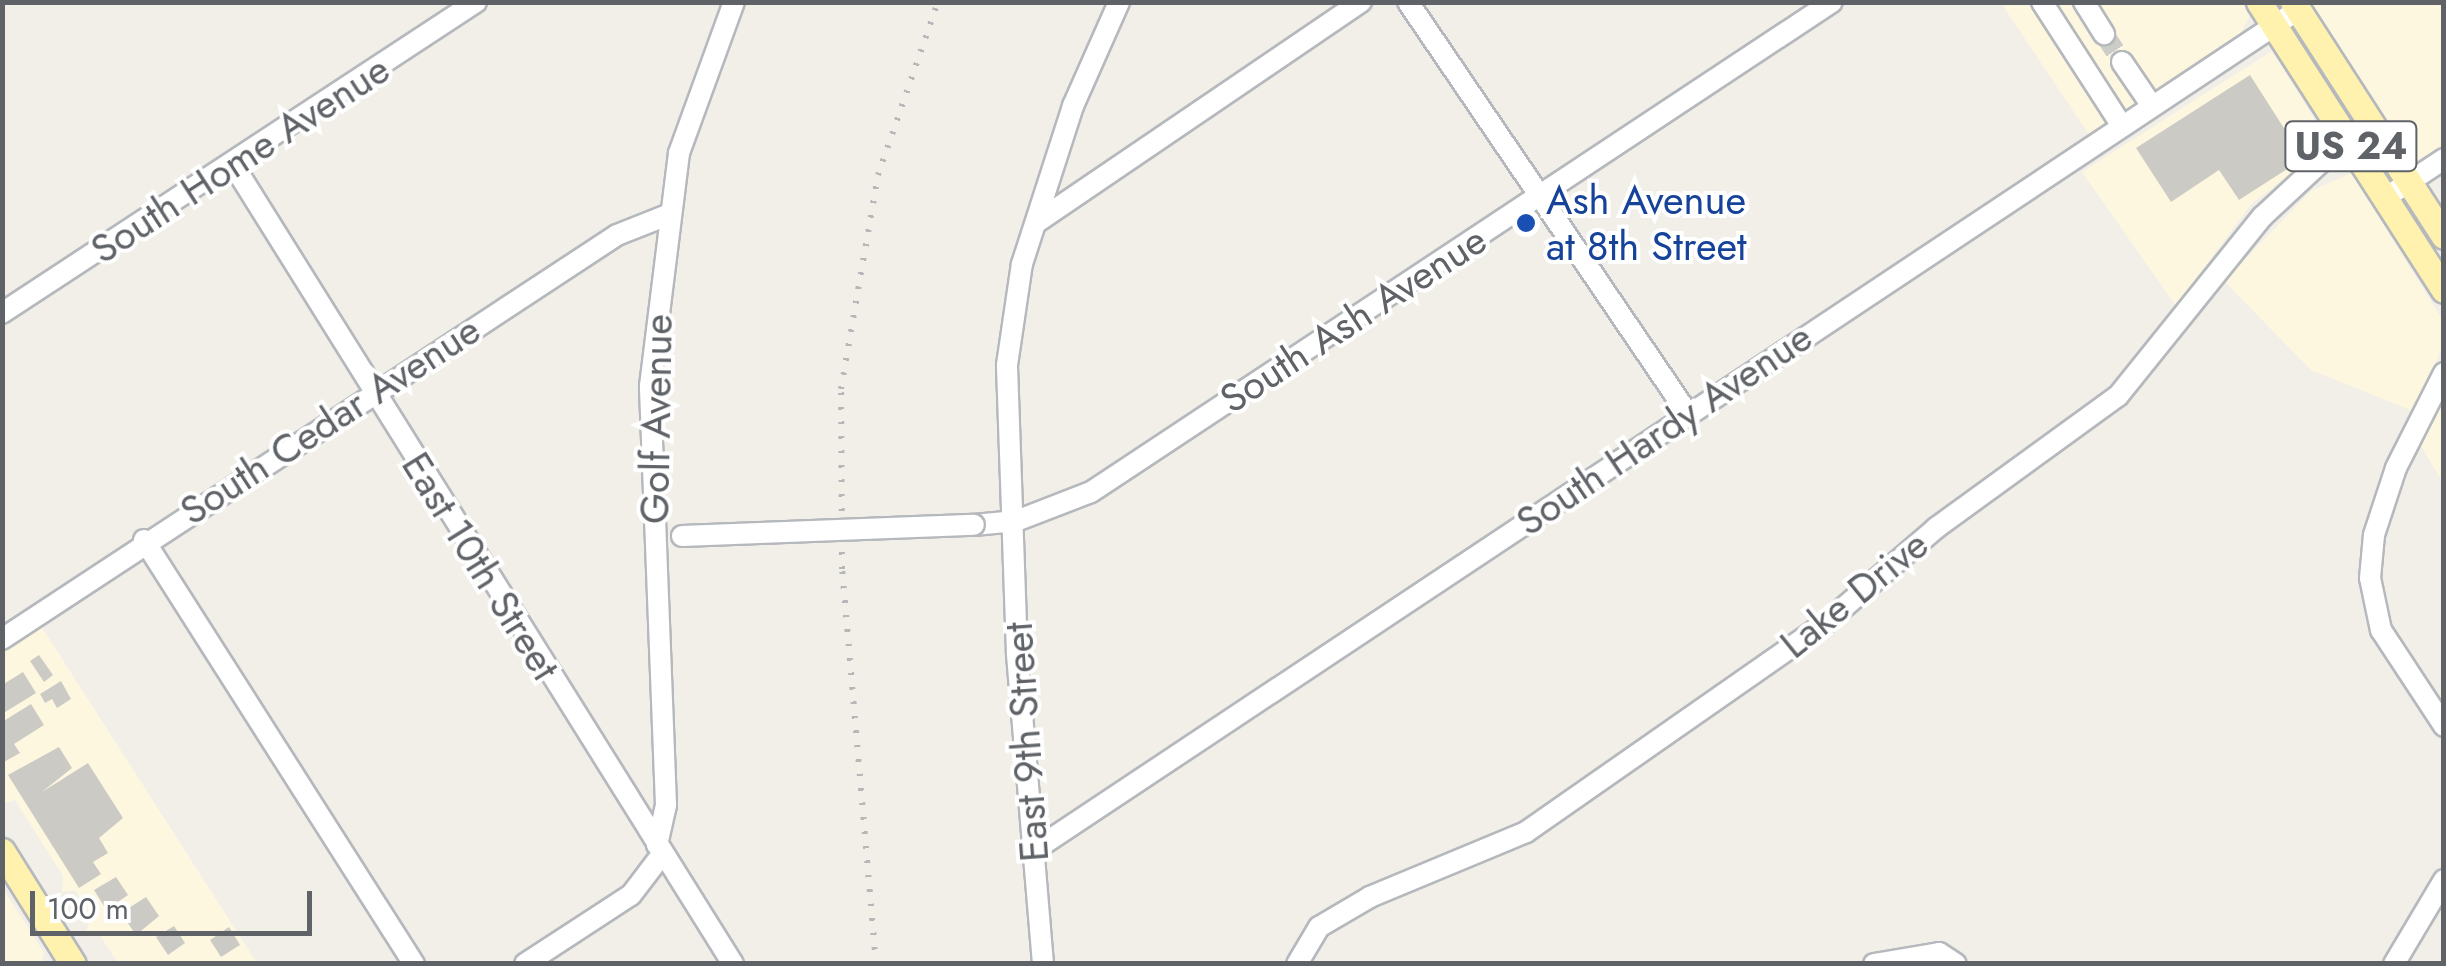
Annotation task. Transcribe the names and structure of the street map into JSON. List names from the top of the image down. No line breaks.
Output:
{"streets":{"main road":["US 24"],"street":["South Home Avenue","South Ash Avenue","Golf Avenue","South Cedar Avenue","South Hardy Avenue","East 10th Street","Lake Drive","East 9th Street"]},"crossings":[["US 24","South Hardy Avenue"],["US 24","Lake Drive"],["South Home Avenue","East 10th Street"],["South Ash Avenue","East 9th Street"],["Golf Avenue","South Cedar Avenue"],["Golf Avenue","East 10th Street"],["South Cedar Avenue","East 10th Street"],["South Hardy Avenue","East 9th Street"]],"places":["Ash Avenue at 8th Street"],"scale_bar":"100 m"}
